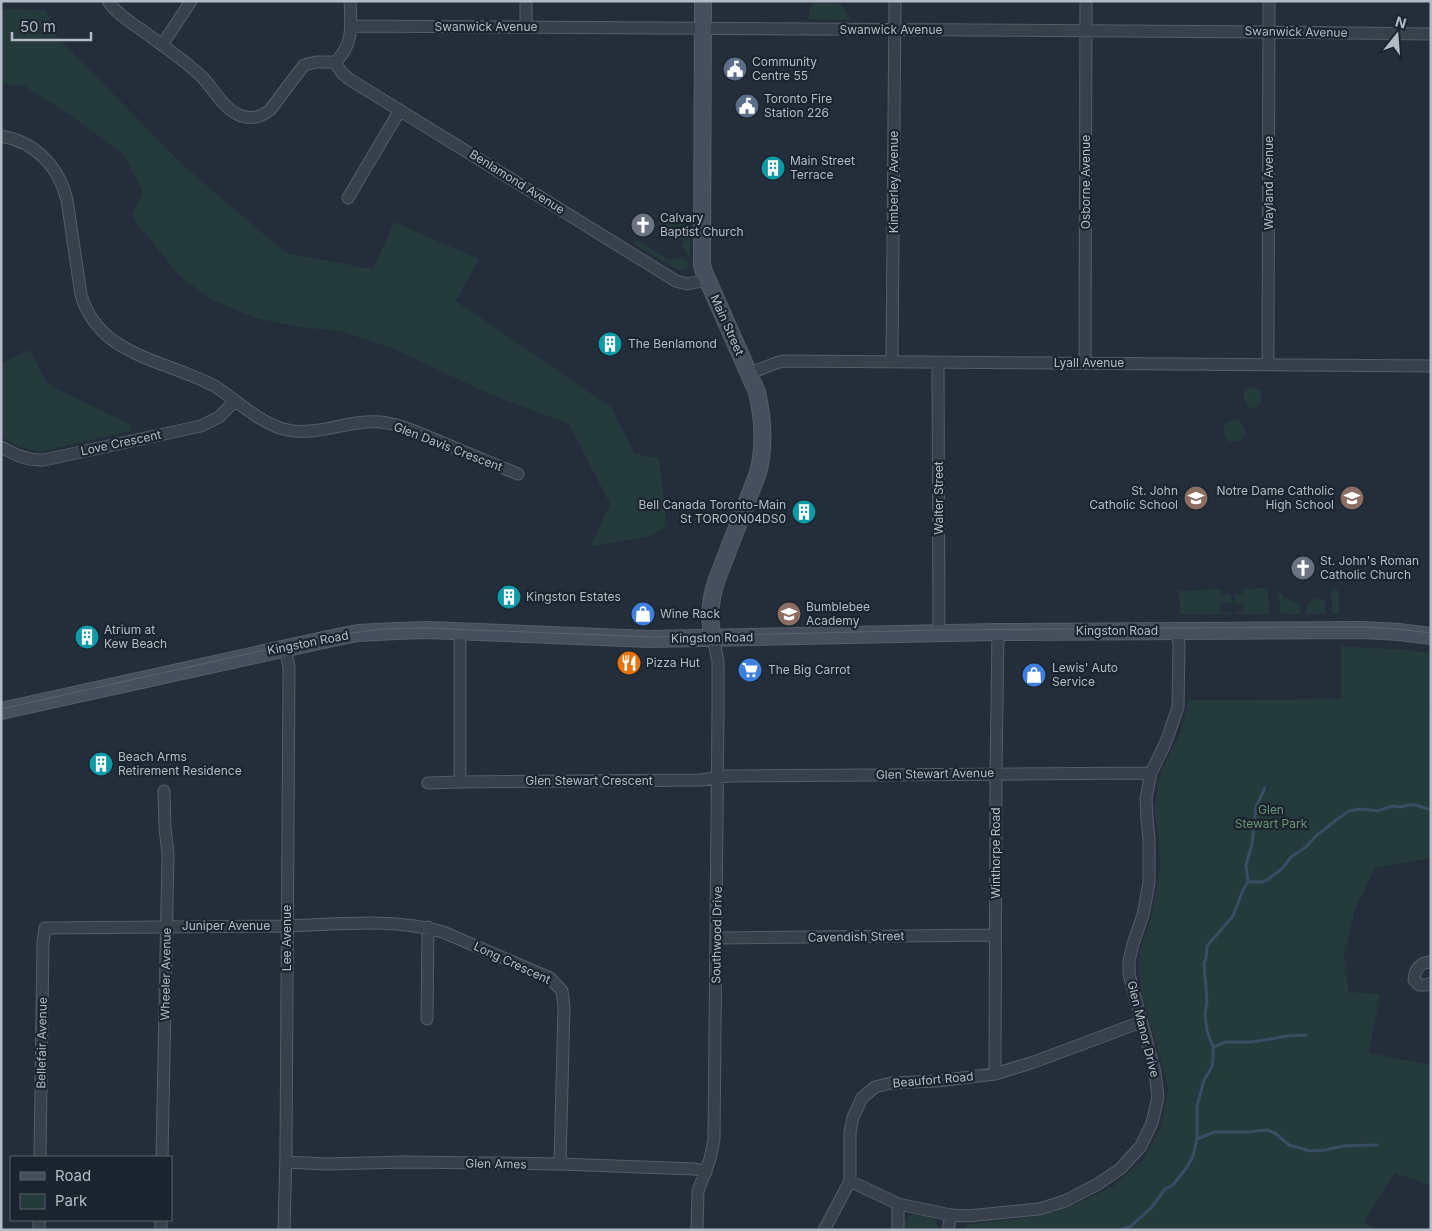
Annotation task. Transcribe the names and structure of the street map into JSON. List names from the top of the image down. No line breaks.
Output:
{"streets":{"main road":["Main Street","Kingston Road"],"street":["Swanwick Avenue","Benlamond Avenue","Kimberley Avenue","Osborne Avenue","Wayland Avenue","Lyall Avenue","Love Crescent","Glen Davis Crescent","Walter Street","Glen Stewart Avenue","Glen Stewart Crescent","Winthorpe Road","Juniper Avenue","Southwood Drive","Cavendish Street","Lee Avenue","Long Crescent","Wheeler Avenue","Glen Manor Drive","Bellefair Avenue","Beaufort Road","Glen Ames"]},"crossings":[["Swanwick Avenue","Kimberley Avenue"],["Swanwick Avenue","Osborne Avenue"],["Swanwick Avenue","Wayland Avenue"],["Swanwick Avenue","Main Street"],["Benlamond Avenue","Main Street"],["Kimberley Avenue","Lyall Avenue"],["Osborne Avenue","Lyall Avenue"],["Wayland Avenue","Lyall Avenue"],["Main Street","Lyall Avenue"],["Main Street","Kingston Road"],["Main Street","Southwood Drive"],["Lyall Avenue","Walter Street"],["Love Crescent","Glen Davis Crescent"],["Walter Street","Kingston Road"],["Kingston Road","Winthorpe Road"],["Kingston Road","Southwood Drive"],["Kingston Road","Lee Avenue"],["Kingston Road","Glen Manor Drive"],["Glen Stewart Avenue","Glen Stewart Crescent"],["Glen Stewart Avenue","Winthorpe Road"],["Glen Stewart Avenue","Southwood Drive"],["Glen Stewart Avenue","Glen Manor Drive"],["Glen Stewart Crescent","Southwood Drive"],["Winthorpe Road","Cavendish Street"],["Winthorpe Road","Beaufort Road"],["Juniper Avenue","Lee Avenue"],["Juniper Avenue","Long Crescent"],["Juniper Avenue","Wheeler Avenue"],["Juniper Avenue","Bellefair Avenue"],["Southwood Drive","Cavendish Street"],["Southwood Drive","Glen Ames"],["Lee Avenue","Long Crescent"],["Lee Avenue","Glen Ames"],["Long Crescent","Glen Ames"],["Glen Manor Drive","Beaufort Road"]],"parks":["Glen Stewart Park"],"places":{"public building":["Community Centre 55","Toronto Fire Station 226"],"building":["Main Street Terrace","The Benlamond","Bell Canada Toronto-Main St TOROON04DS0","Kingston Estates","Atrium at Kew Beach","Beach Arms Retirement Residence"],"church":["Calvary Baptist Church","St. John's Roman Catholic Church"],"school or university":["St. John Catholic School","Notre Dame Catholic High School","Bumblebee Academy"],"shop":["Wine Rack","Lewis' Auto Service"],"restaurant":["Pizza Hut"],"supermarket":["The Big Carrot"]},"legend":["Road","Park"],"scale_bar":"50 m","north":"top"}
